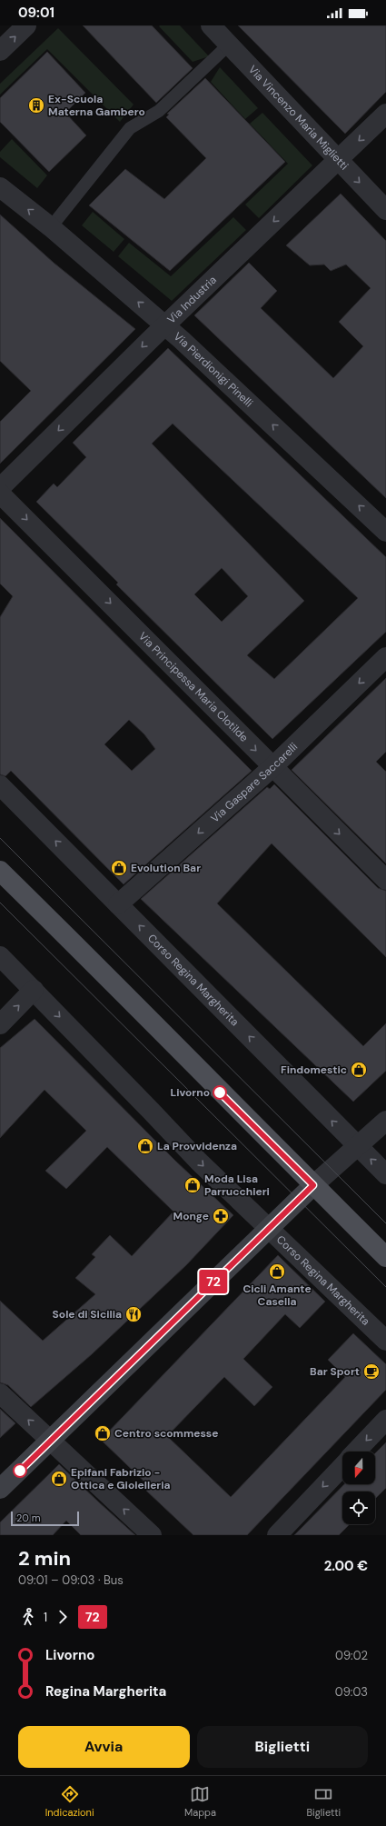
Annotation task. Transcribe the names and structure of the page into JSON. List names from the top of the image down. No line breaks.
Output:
{"streets":{"street":["Via Vincenzo Maria Miglietti","Via Industria","Via Pierdionigi Pinelli","Via Principessa Maria Clotilde","Via Gaspare Saccarelli","Corso Regina Margherita"]},"crossings":[["Via Vincenzo Maria Miglietti","Via Industria"],["Via Industria","Via Pierdionigi Pinelli"],["Via Principessa Maria Clotilde","Via Gaspare Saccarelli"],["Via Gaspare Saccarelli","Corso Regina Margherita"]],"one_way":["Via Industria","Via Pierdionigi Pinelli","Via Principessa Maria Clotilde","Via Gaspare Saccarelli"],"places":{"building":["Ex-Scuola Materna Gambero"],"shop":["Evolution Bar","Findomestic","La Provvidenza","Moda Lisa Parrucchieri","Cicli Amante Casella","Centro scommesse","Epifani Fabrizio - Ottica e Gioielleria"],"other":["Livorno"],"pharmacy":["Monge"],"restaurant":["Sole di Sicilia"],"cafe":["Bar Sport"]},"lines":["bus line 72"],"scale_bar":"20 m","north":"bottom","page":{"status":"09:01","on_map":"72","scale":"20 m","heading":["2 min","09:01 – 09:03 · Bus","2.00 €"],"legs":["1","72"],"list":[{"name":"Livorno","value":"09:02"},{"name":"Regina Margherita","value":"09:03"}],"buttons":["Avvia","Biglietti"],"tabs":["Indicazioni","Mappa","Biglietti"]}}
